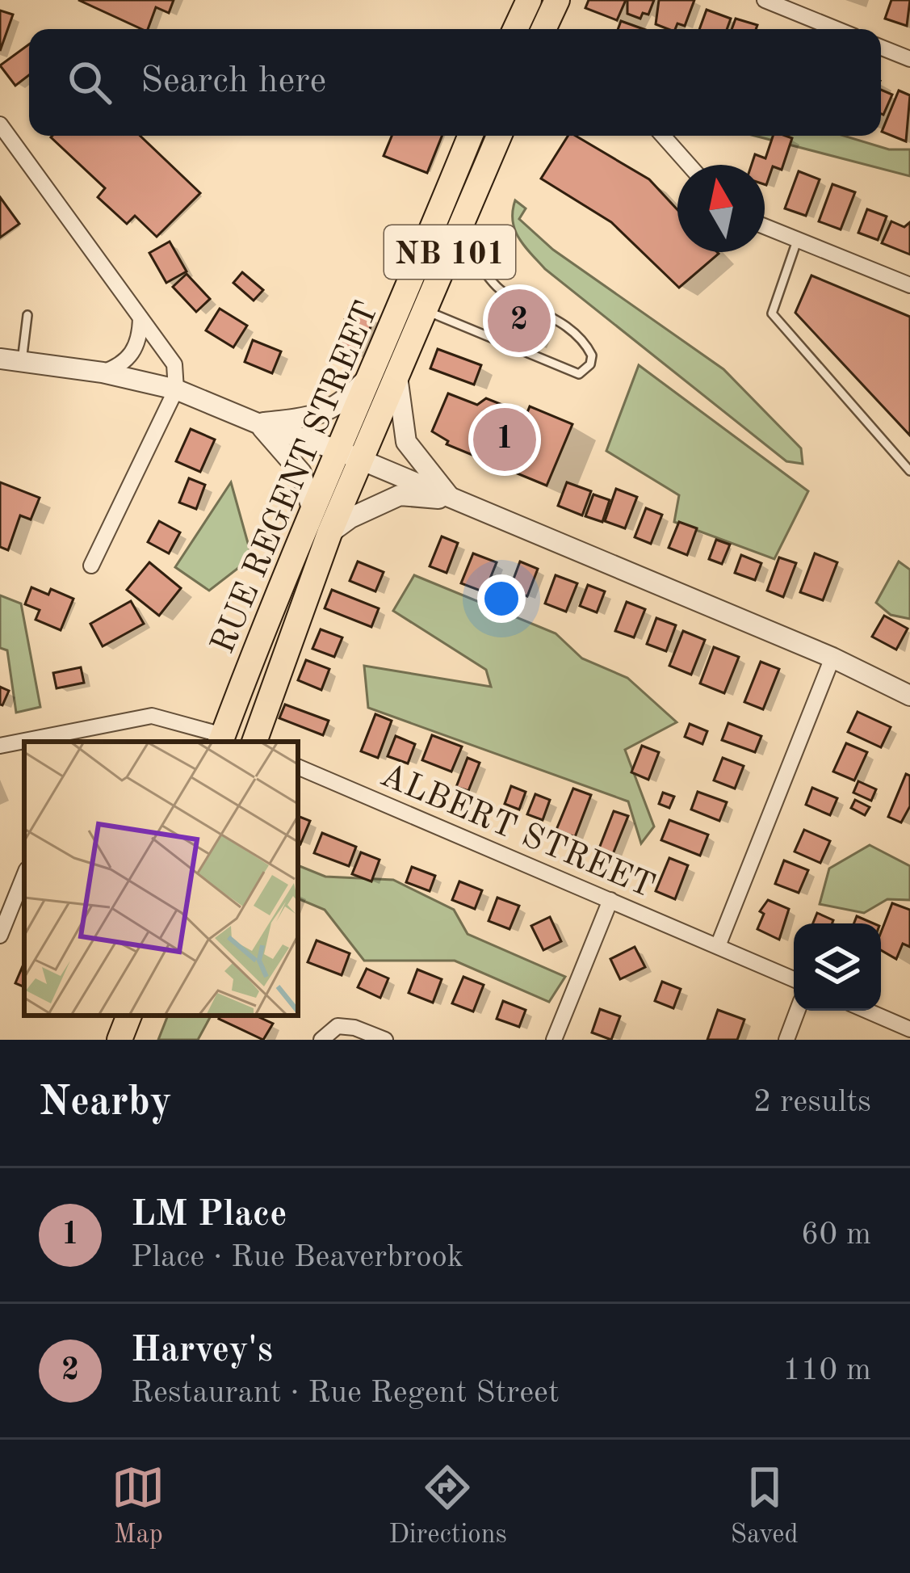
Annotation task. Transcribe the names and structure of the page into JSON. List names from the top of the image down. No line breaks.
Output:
{"streets":{"main road":["NB 101","RUE REGENT STREET"],"street":["ALBERT STREET"]},"north":"top","page":{"search":"Search here","pins":["2","1"],"heading":["Nearby","2 results"],"list":[{"mark":"1","name":"LM Place","note":"Place · Rue Beaverbrook","value":"60 m"},{"mark":"2","name":"Harvey's","note":"Restaurant · Rue Regent Street","value":"110 m"}],"nav":["Map","Directions","Saved"]}}
